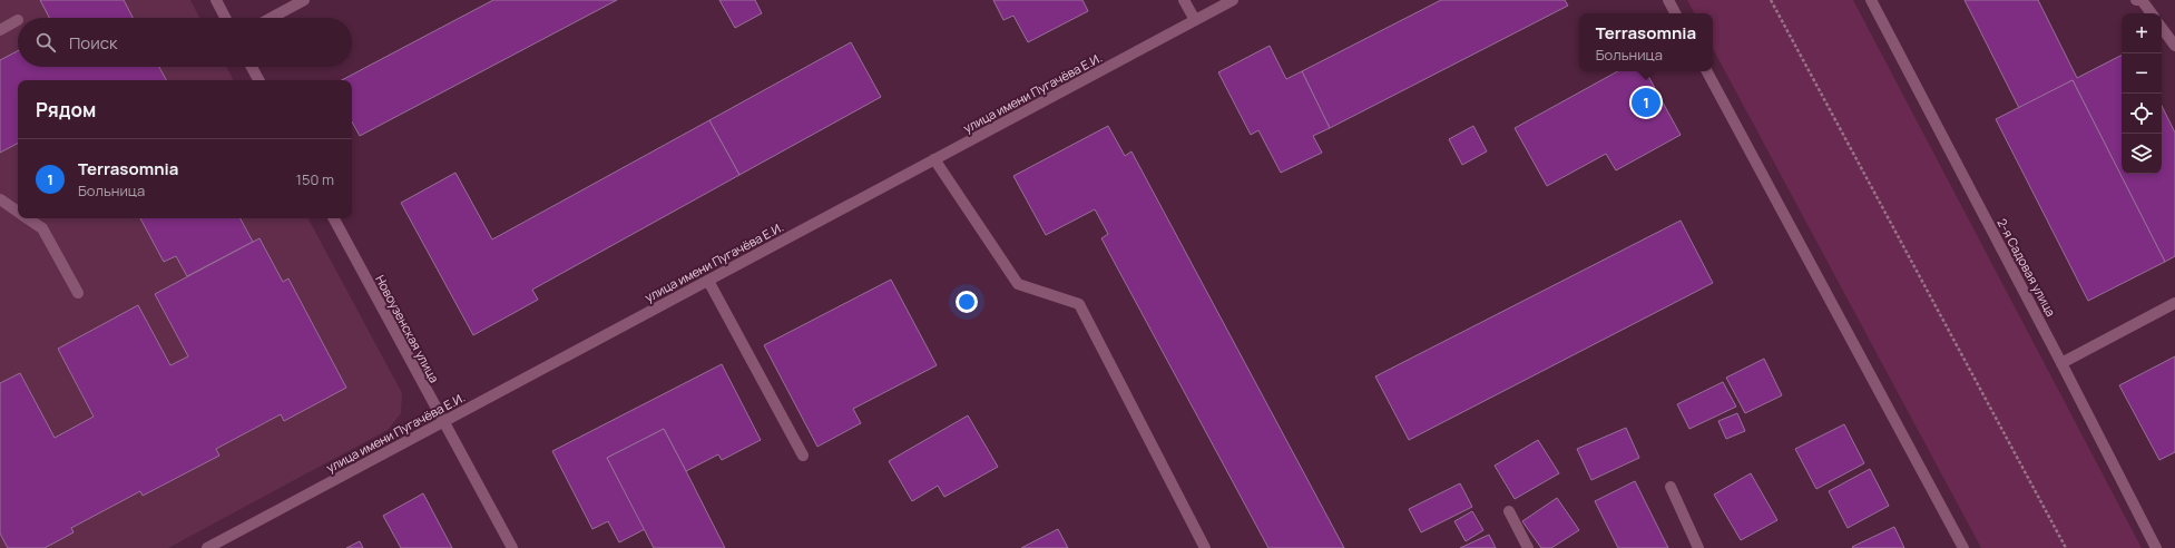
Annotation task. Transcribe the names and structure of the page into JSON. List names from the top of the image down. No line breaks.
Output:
{"streets":{"street":["улица имени Пугачёва Е.И.","2-я Садовая улица","Новоузенская улица"]},"crossings":[["улица имени Пугачёва Е.И.","Новоузенская улица"]],"page":{"map_buttons":["+","−"],"popup":["Terrasomnia","Больница"],"search":"Поиск","heading":"Рядом","pins":"1","list":[{"mark":"1","name":"Terrasomnia","note":"Больница","value":"150 m"}]}}
